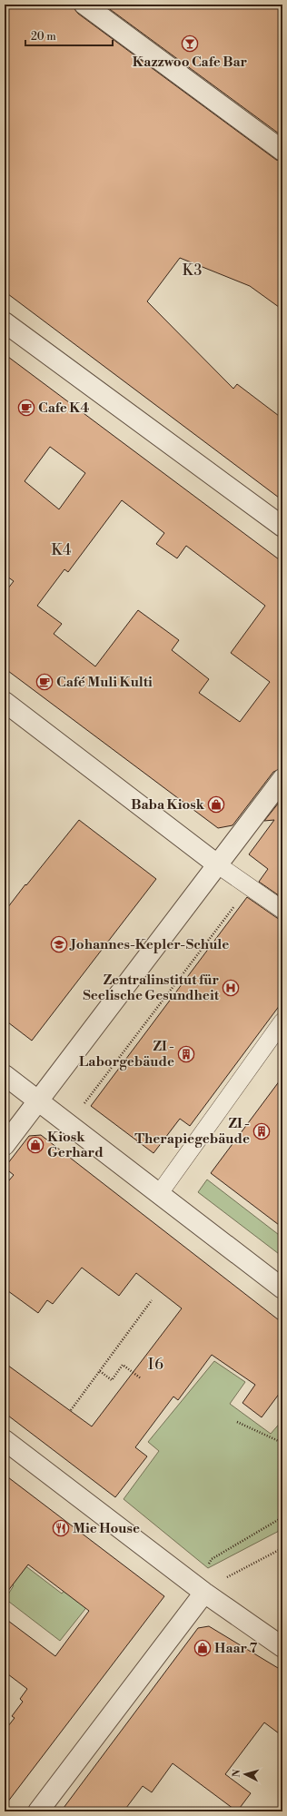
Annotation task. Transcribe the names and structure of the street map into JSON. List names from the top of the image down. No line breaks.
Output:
{"districts":["K3","K4","I6"],"places":{"bar":["Kazzwoo Cafe Bar"],"cafe":["Cafe K4","Café Muli Kulti"],"shop":["Baba Kiosk","Kiosk Gerhard","Haar 7"],"school or university":["Johannes-Kepler-Schule"],"hospital":["Zentralinstitut für Seelische Gesundheit"],"building":["ZI - Laborgebäude","ZI - Therapiegebäude"],"restaurant":["Mie House"]},"scale_bar":"20 m","north":"left"}
